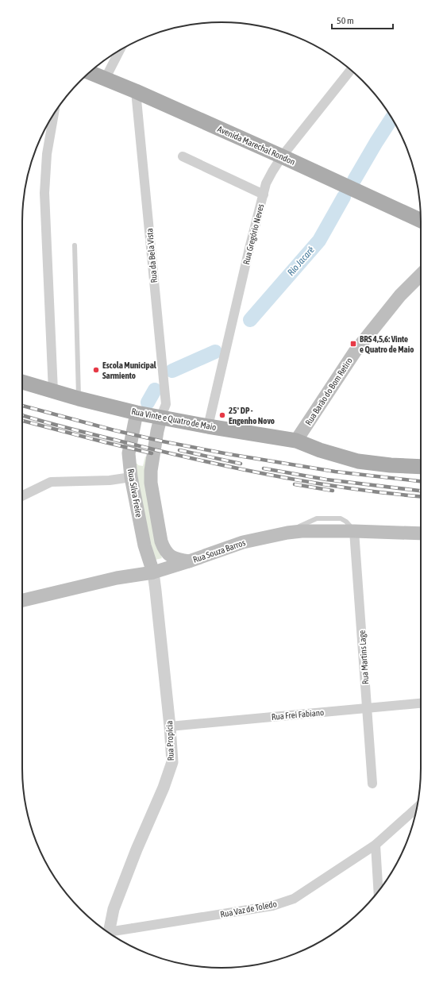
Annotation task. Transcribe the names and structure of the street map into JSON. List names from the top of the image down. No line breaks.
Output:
{"streets":{"main road":["Avenida Marechal Rondon","Rua Barão do Bom Retiro","Rua Vinte e Quatro de Maio","Rua Silva Freire","Rua Souza Barros"],"street":["Rua Gregório Neves","Rua da Bela Vista","Rua Martins Lage","Rua Frei Fabiano","Rua Propícia","Rua Vaz de Toledo"]},"crossings":[["Avenida Marechal Rondon","Rua Gregório Neves"],["Avenida Marechal Rondon","Rua da Bela Vista"],["Rua Gregório Neves","Rua Vinte e Quatro de Maio"],["Rua da Bela Vista","Rua Vinte e Quatro de Maio"],["Rua da Bela Vista","Rua Silva Freire"],["Rua Barão do Bom Retiro","Rua Vinte e Quatro de Maio"],["Rua Vinte e Quatro de Maio","Rua Silva Freire"],["Rua Silva Freire","Rua Souza Barros"],["Rua Silva Freire","Rua Propícia"],["Rua Souza Barros","Rua Martins Lage"],["Rua Souza Barros","Rua Propícia"],["Rua Martins Lage","Rua Frei Fabiano"],["Rua Frei Fabiano","Rua Propícia"]],"water":["Rio Jacaré"],"places":{"transit":["BRS 4,5,6: Vinte e Quatro de Maio"],"other":["Escola Municipal Sarmiento","25º DP - Engenho Novo"]},"scale_bar":"50 m"}
